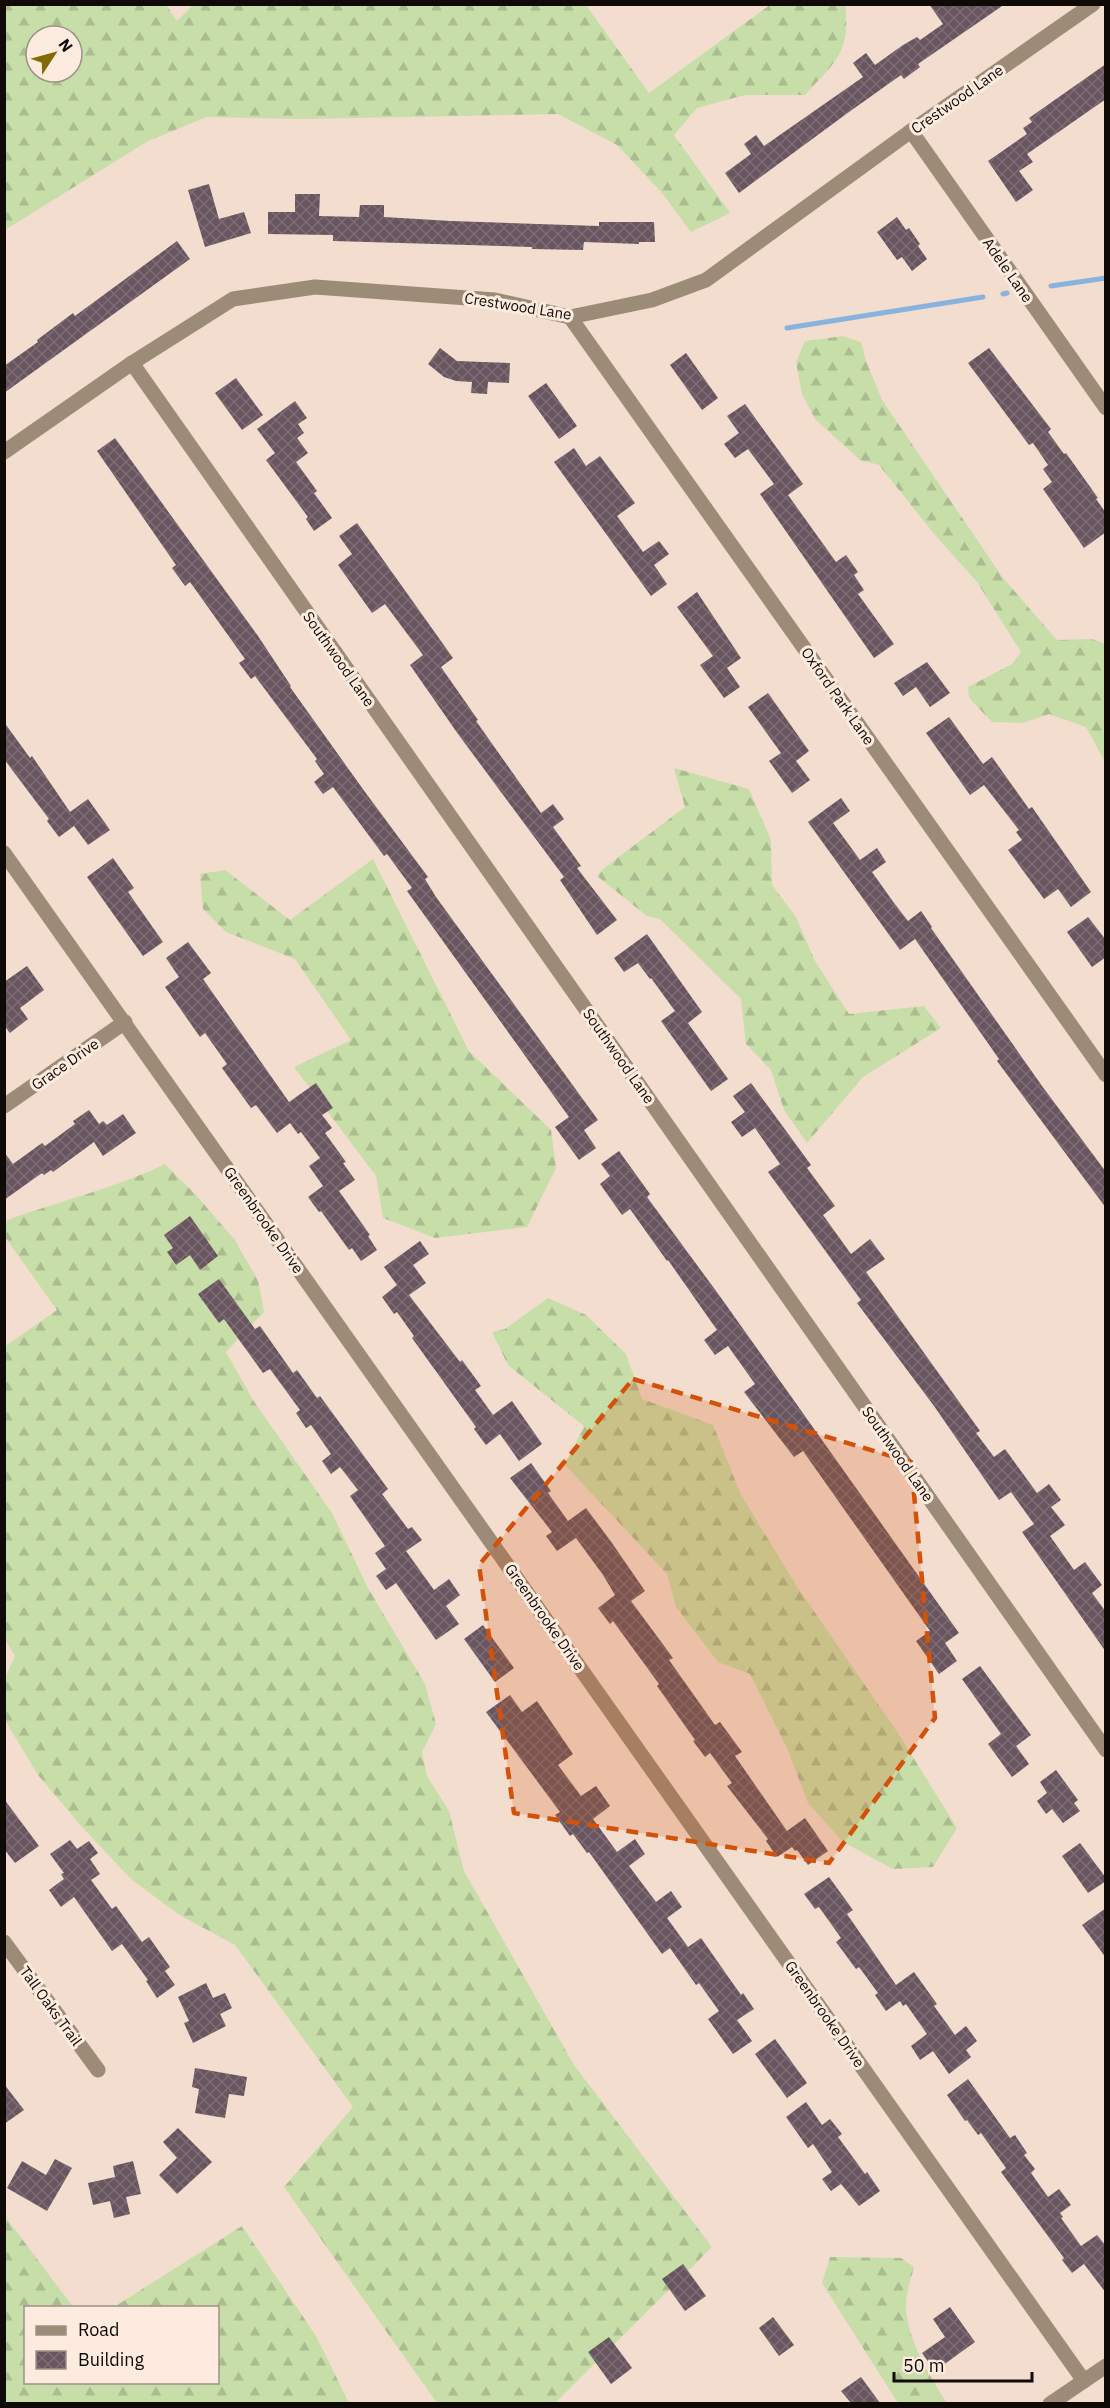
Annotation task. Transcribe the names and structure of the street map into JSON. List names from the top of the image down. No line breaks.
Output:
{"streets":{"street":["Crestwood Lane","Adele Lane","Southwood Lane","Oxford Park Lane","Grace Drive","Greenbrooke Drive","Tall Oaks Trail"]},"crossings":[["Crestwood Lane","Adele Lane"],["Crestwood Lane","Southwood Lane"],["Crestwood Lane","Oxford Park Lane"],["Grace Drive","Greenbrooke Drive"]],"legend":["Road","Building"],"scale_bar":"50 m","north":"top right"}
